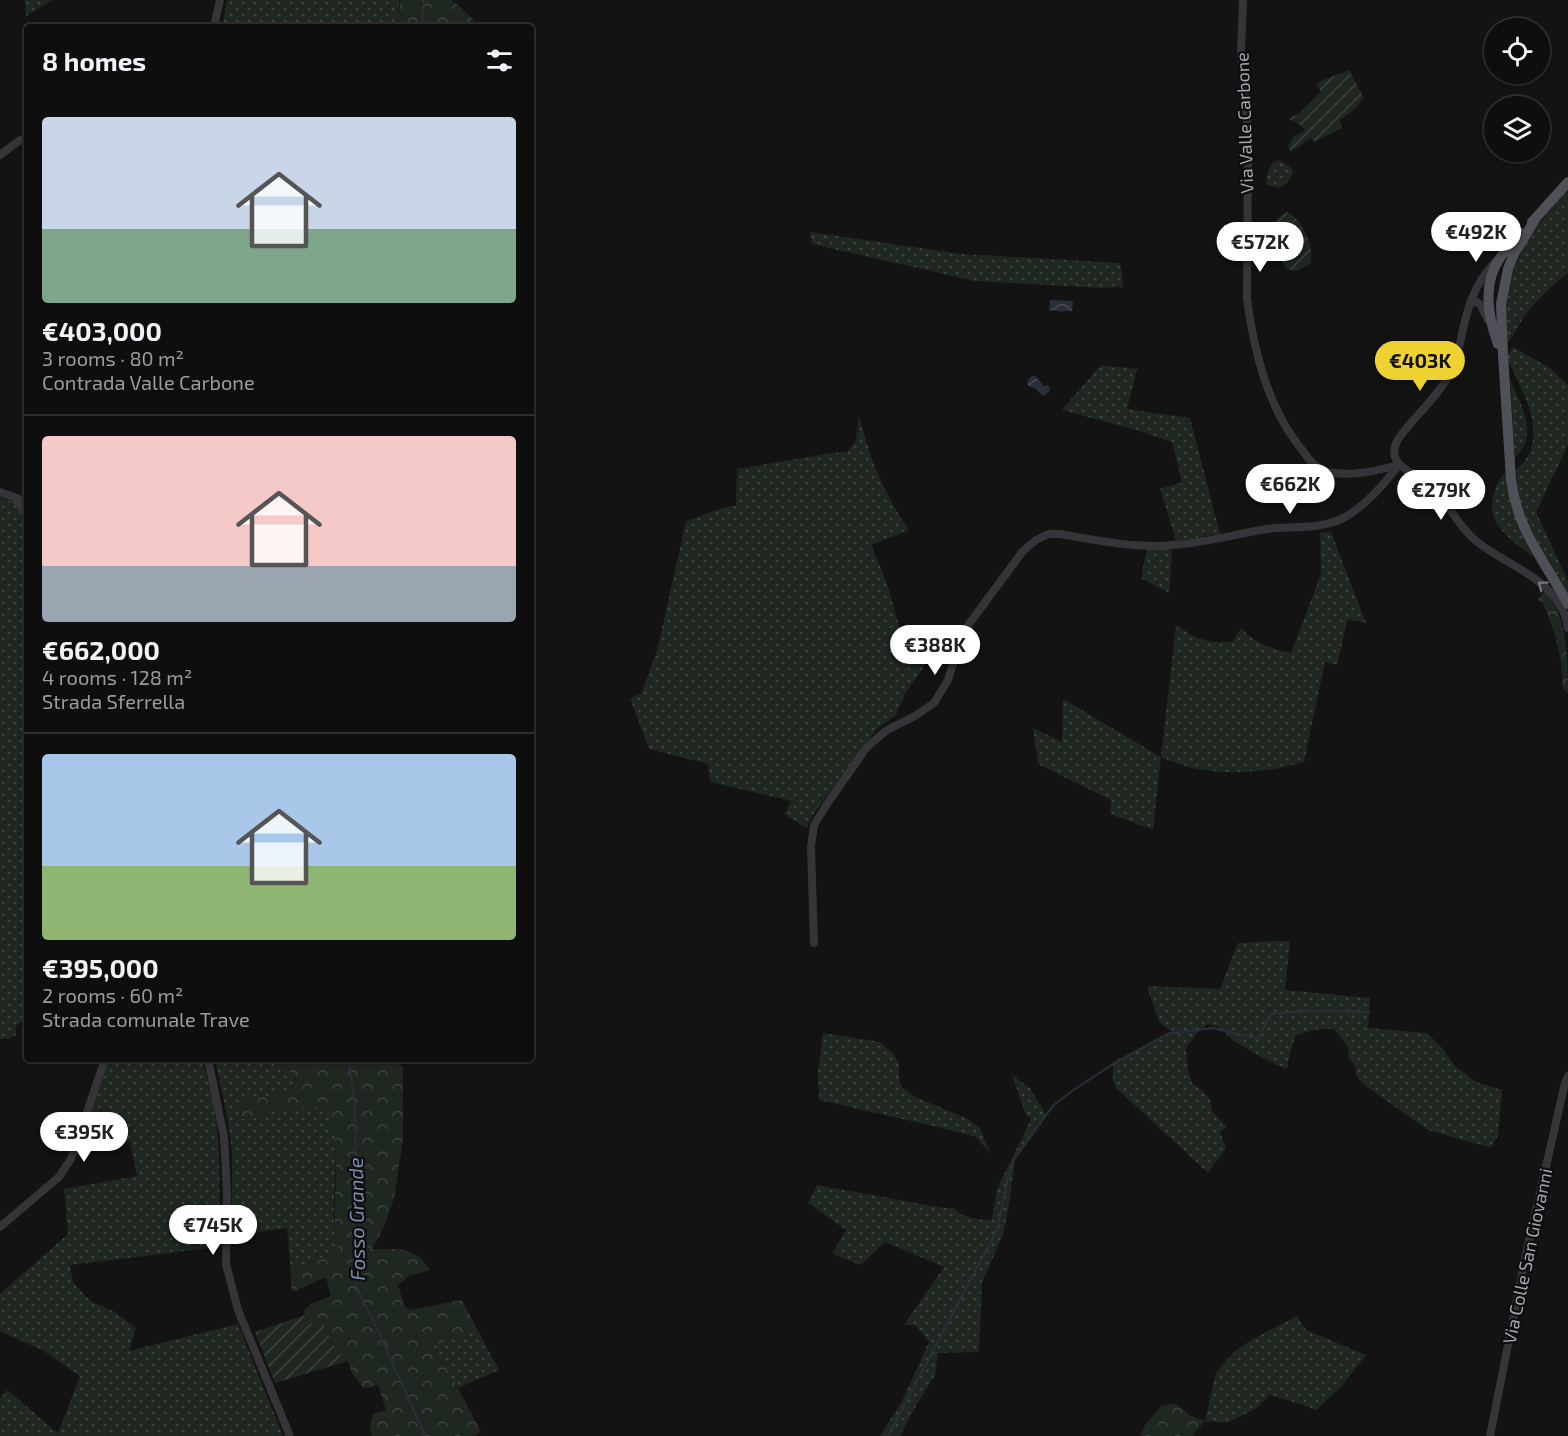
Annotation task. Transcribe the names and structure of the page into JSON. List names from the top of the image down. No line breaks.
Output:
{"streets":{"street":["Via Valle Carbone","Via Colle San Giovanni"]},"water":["Fosso Grande"],"page":{"heading":"8 homes","list":[{"name":"€403,000","note":"3 rooms · 80 m² · Contrada Valle Carbone"},{"name":"€662,000","note":"4 rooms · 128 m² · Strada Sferrella"},{"name":"€395,000","note":"2 rooms · 60 m² · Strada comunale Trave"}],"price":["€492K","€572K","€403K","€662K","€279K","€388K","€395K","€745K"]}}
